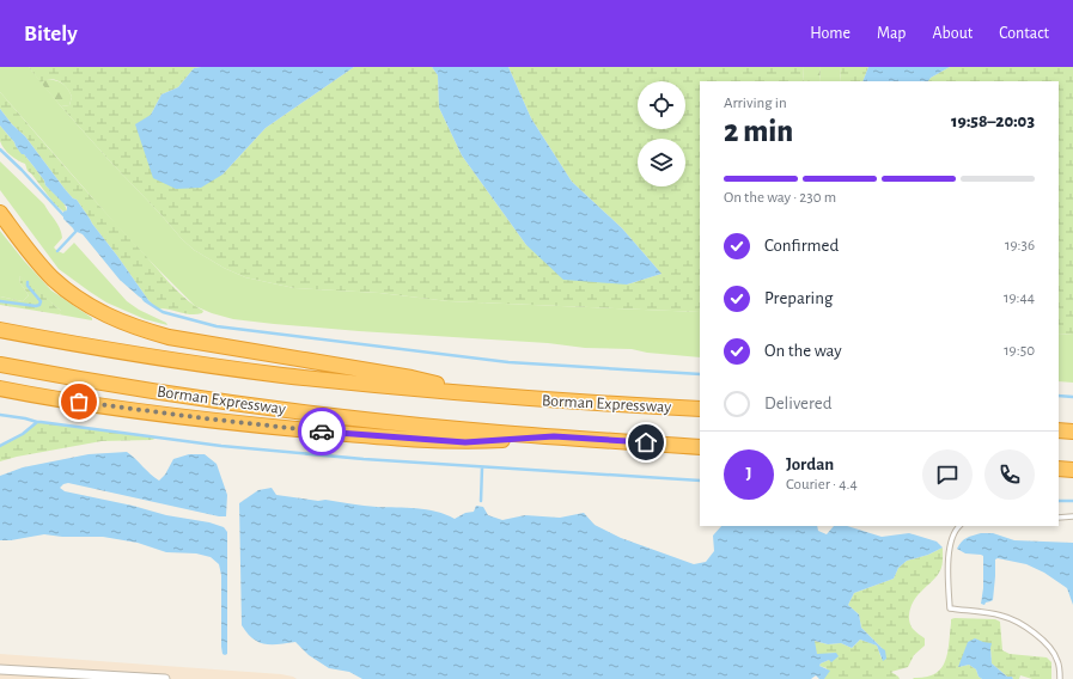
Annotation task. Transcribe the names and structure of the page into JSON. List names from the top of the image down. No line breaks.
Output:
{"streets":{"highway":["Borman Expressway"]},"page":{"header":"Bitely","nav":["Home","Map","About","Contact"],"heading":["2 min","Arriving in","19:58–20:03"],"panel":["Jordan","Courier · 4.4"],"bar":"On the way · 230 m","list":[["Confirmed","19:36"],["Preparing","19:44"],["On the way","19:50"],"Delivered"],"round":"J"}}
